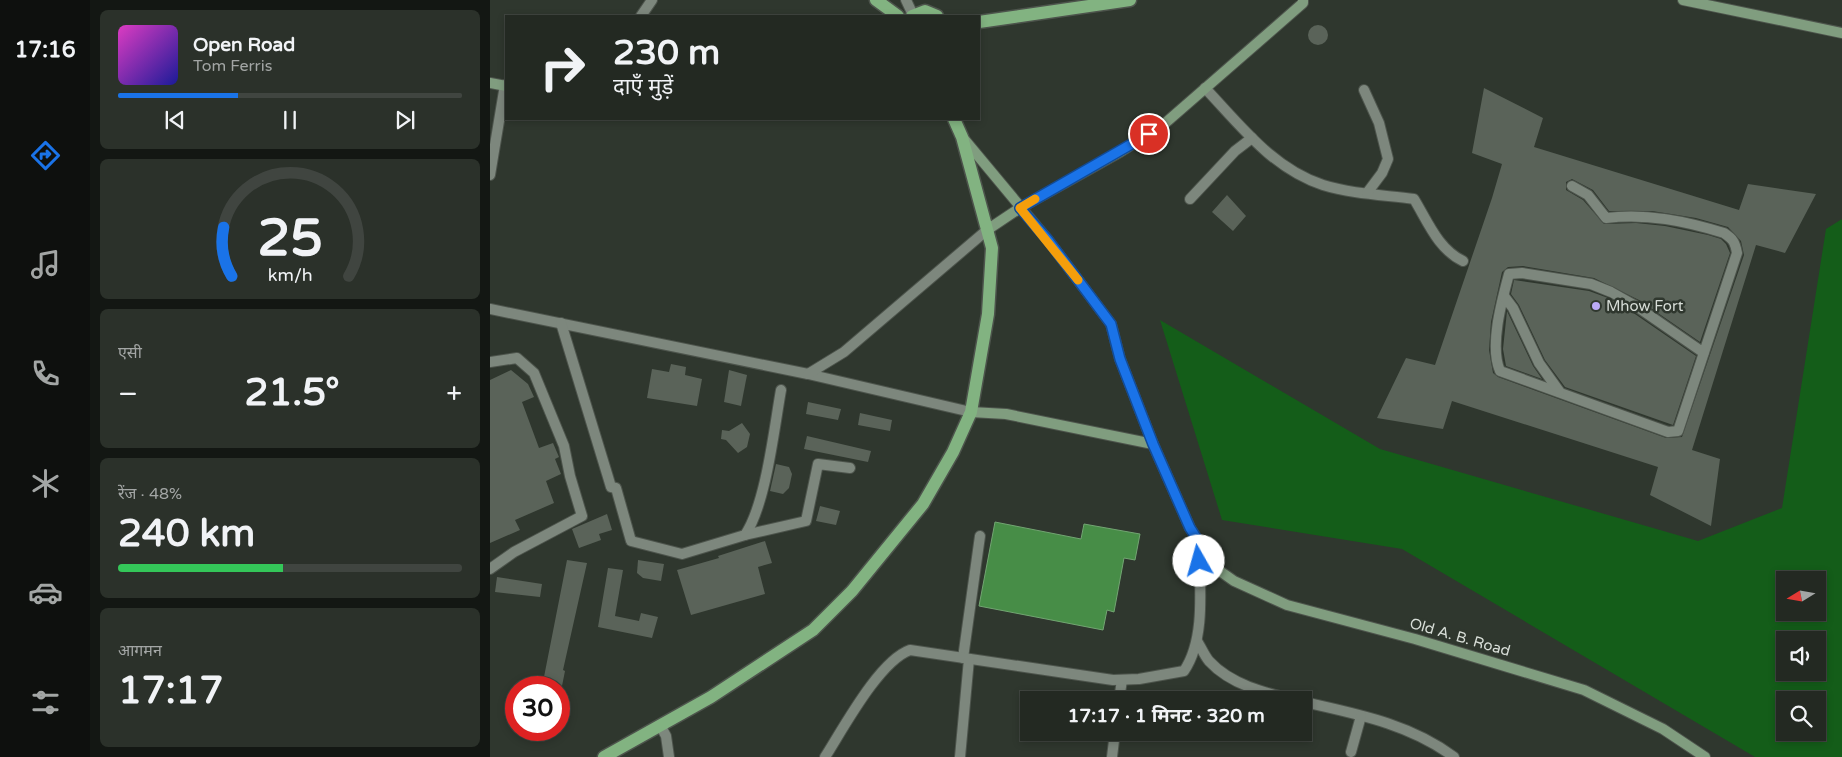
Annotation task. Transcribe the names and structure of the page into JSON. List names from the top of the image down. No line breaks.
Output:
{"streets":{"main road":["Old A. B. Road"]},"places":["Mhow Fort"],"north":"left","page":{"tabs":"17:16","turn":["230 m","दाएँ मुड़ें"],"song":["Open Road","Tom Ferris"],"tile":["एसी",["रेंज · 48%","240 km"],["आगमन","17:17"]],"heat":["−","21.5°","+"],"limit":"30","trip":"17:17 · 1 मिनट · 320 m","gauge":["25","km/h"]}}
